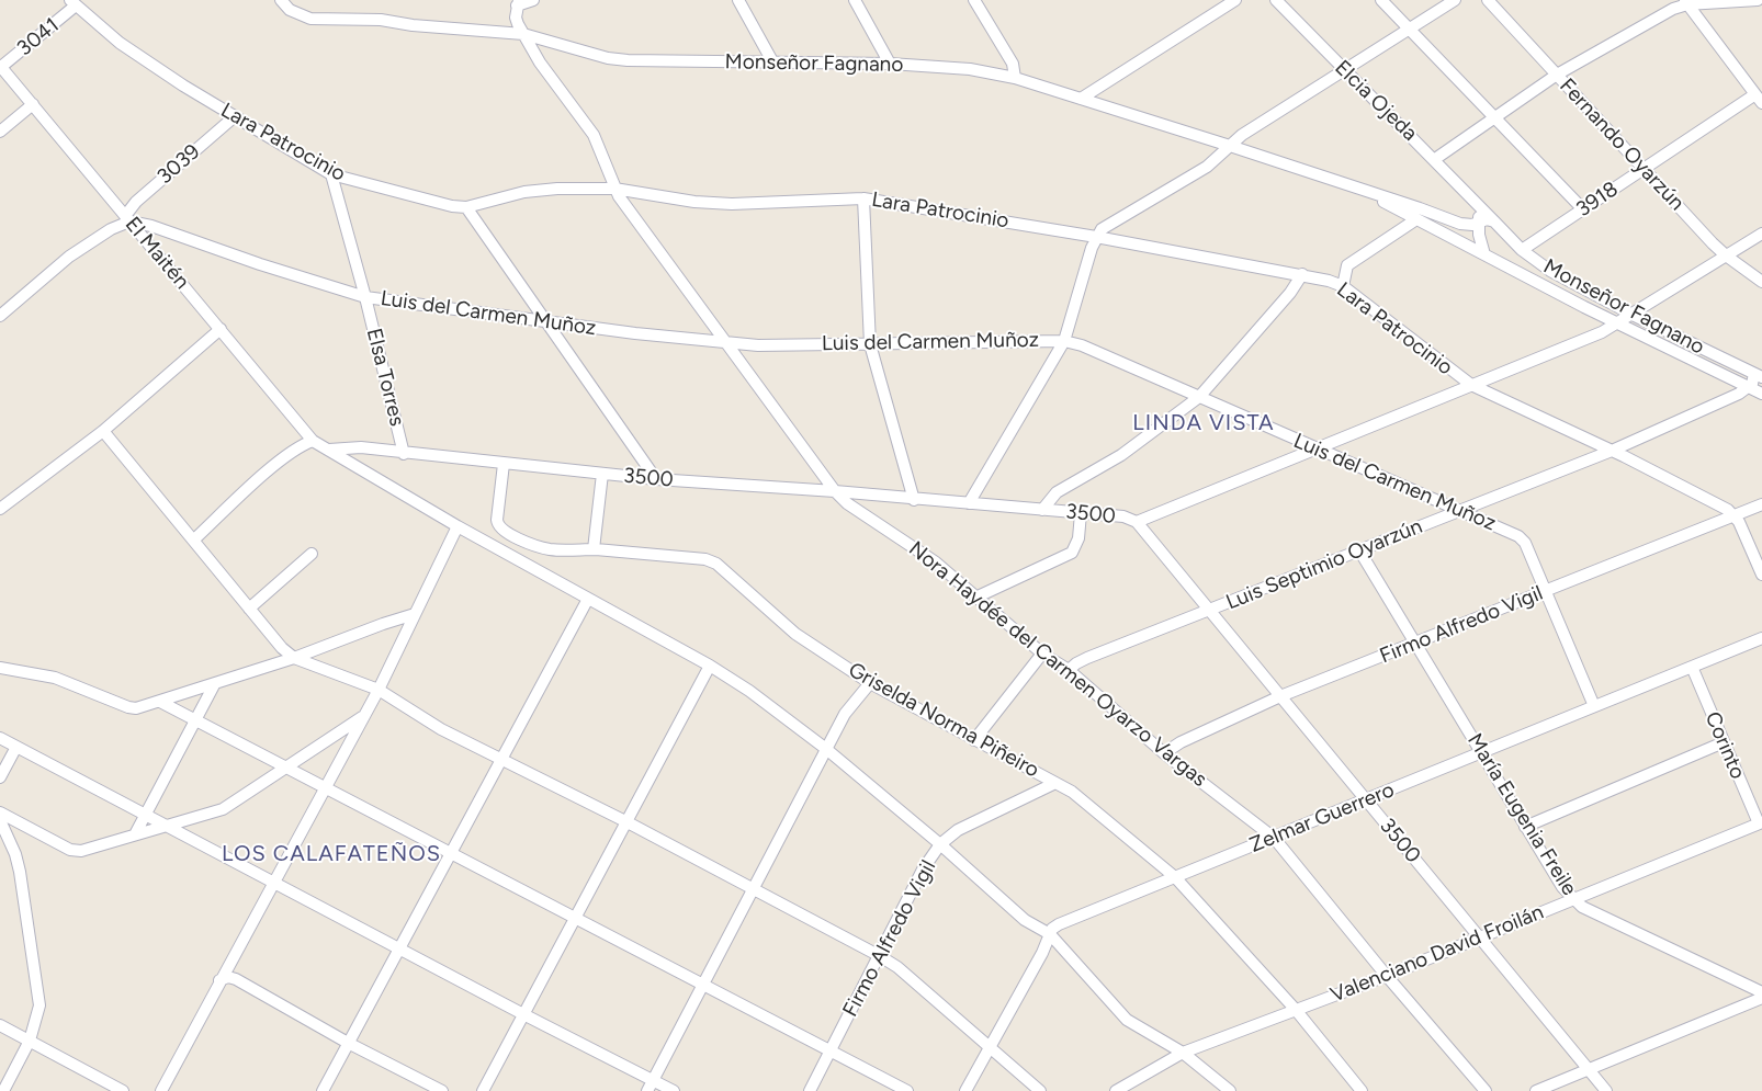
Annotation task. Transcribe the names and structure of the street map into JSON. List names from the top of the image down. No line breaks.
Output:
{"streets":{"street":["3041","Monseñor Fagnano","Elcia Ojeda","Lara Patrocinio","Fernando Oyarzún","3039","3918","El Maitén","Luis del Carmen Muñoz","Elsa Torres","3500","Luis Septimio Oyarzún","Firmo Alfredo Vigil","Nora Haydée del Carmen Oyarzo Vargas","Griselda Norma Piñeiro","Corinto","María Eugenia Freile","Zelmar Guerrero","Valenciano David Froilán"]},"crossings":[["3041","Lara Patrocinio"],["3041","El Maitén"],["Monseñor Fagnano","Elcia Ojeda"],["Monseñor Fagnano","3918"],["Monseñor Fagnano","Luis Septimio Oyarzún"],["Monseñor Fagnano","Nora Haydée del Carmen Oyarzo Vargas"],["Lara Patrocinio","3039"],["Lara Patrocinio","Elsa Torres"],["Lara Patrocinio","Luis Septimio Oyarzún"],["Lara Patrocinio","Firmo Alfredo Vigil"],["Lara Patrocinio","Nora Haydée del Carmen Oyarzo Vargas"],["Fernando Oyarzún","3918"],["3039","El Maitén"],["3039","Luis del Carmen Muñoz"],["El Maitén","Luis del Carmen Muñoz"],["Luis del Carmen Muñoz","Elsa Torres"],["Luis del Carmen Muñoz","Luis Septimio Oyarzún"],["Luis del Carmen Muñoz","Firmo Alfredo Vigil"],["Luis del Carmen Muñoz","Nora Haydée del Carmen Oyarzo Vargas"],["Luis del Carmen Muñoz","Zelmar Guerrero"],["Elsa Torres","3500"],["3500","Luis Septimio Oyarzún"],["3500","Firmo Alfredo Vigil"],["3500","Nora Haydée del Carmen Oyarzo Vargas"],["3500","Griselda Norma Piñeiro"],["3500","Zelmar Guerrero"],["3500","Valenciano David Froilán"],["Luis Septimio Oyarzún","Nora Haydée del Carmen Oyarzo Vargas"],["Luis Septimio Oyarzún","María Eugenia Freile"],["Firmo Alfredo Vigil","Nora Haydée del Carmen Oyarzo Vargas"],["Firmo Alfredo Vigil","Griselda Norma Piñeiro"],["Firmo Alfredo Vigil","María Eugenia Freile"],["Nora Haydée del Carmen Oyarzo Vargas","Zelmar Guerrero"],["Nora Haydée del Carmen Oyarzo Vargas","Valenciano David Froilán"],["Griselda Norma Piñeiro","Zelmar Guerrero"],["Griselda Norma Piñeiro","Valenciano David Froilán"],["Corinto","Zelmar Guerrero"],["Corinto","Valenciano David Froilán"],["María Eugenia Freile","Zelmar Guerrero"],["María Eugenia Freile","Valenciano David Froilán"]],"districts":["LINDA VISTA","LOS CALAFATEÑOS"]}
